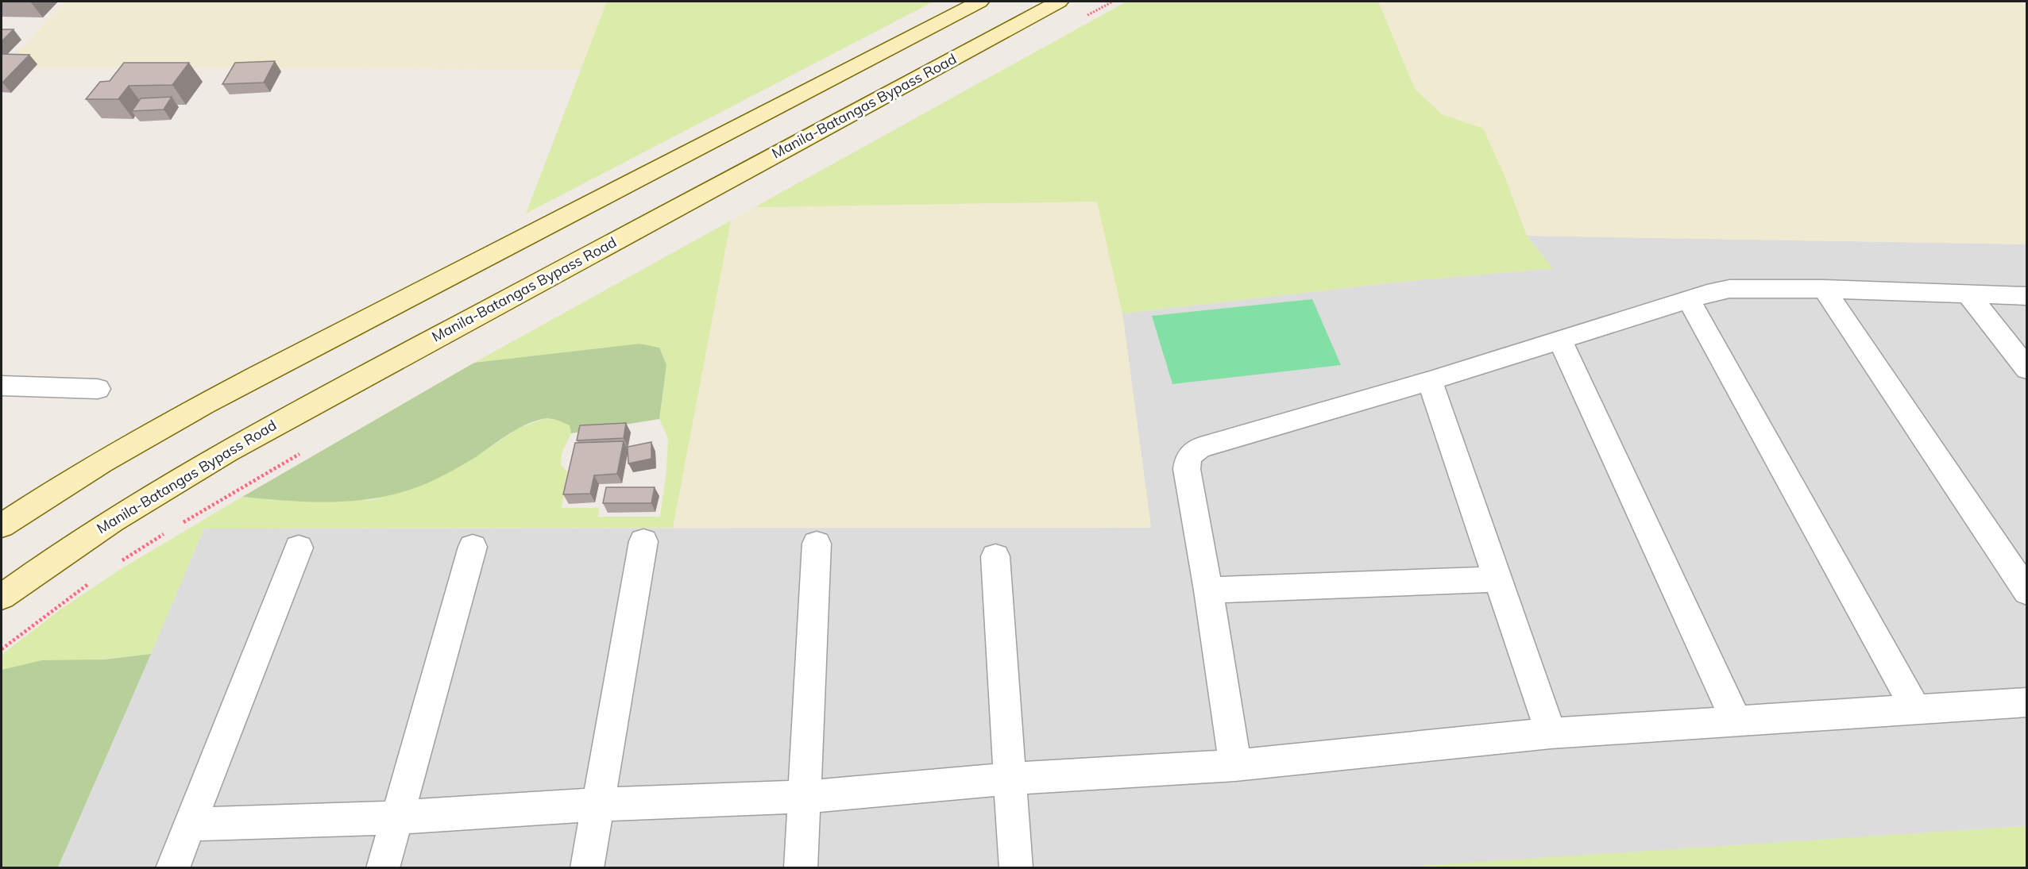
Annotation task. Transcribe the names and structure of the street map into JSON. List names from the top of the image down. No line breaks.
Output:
{"streets":{"main road":["Manila-Batangas Bypass Road"]}}
